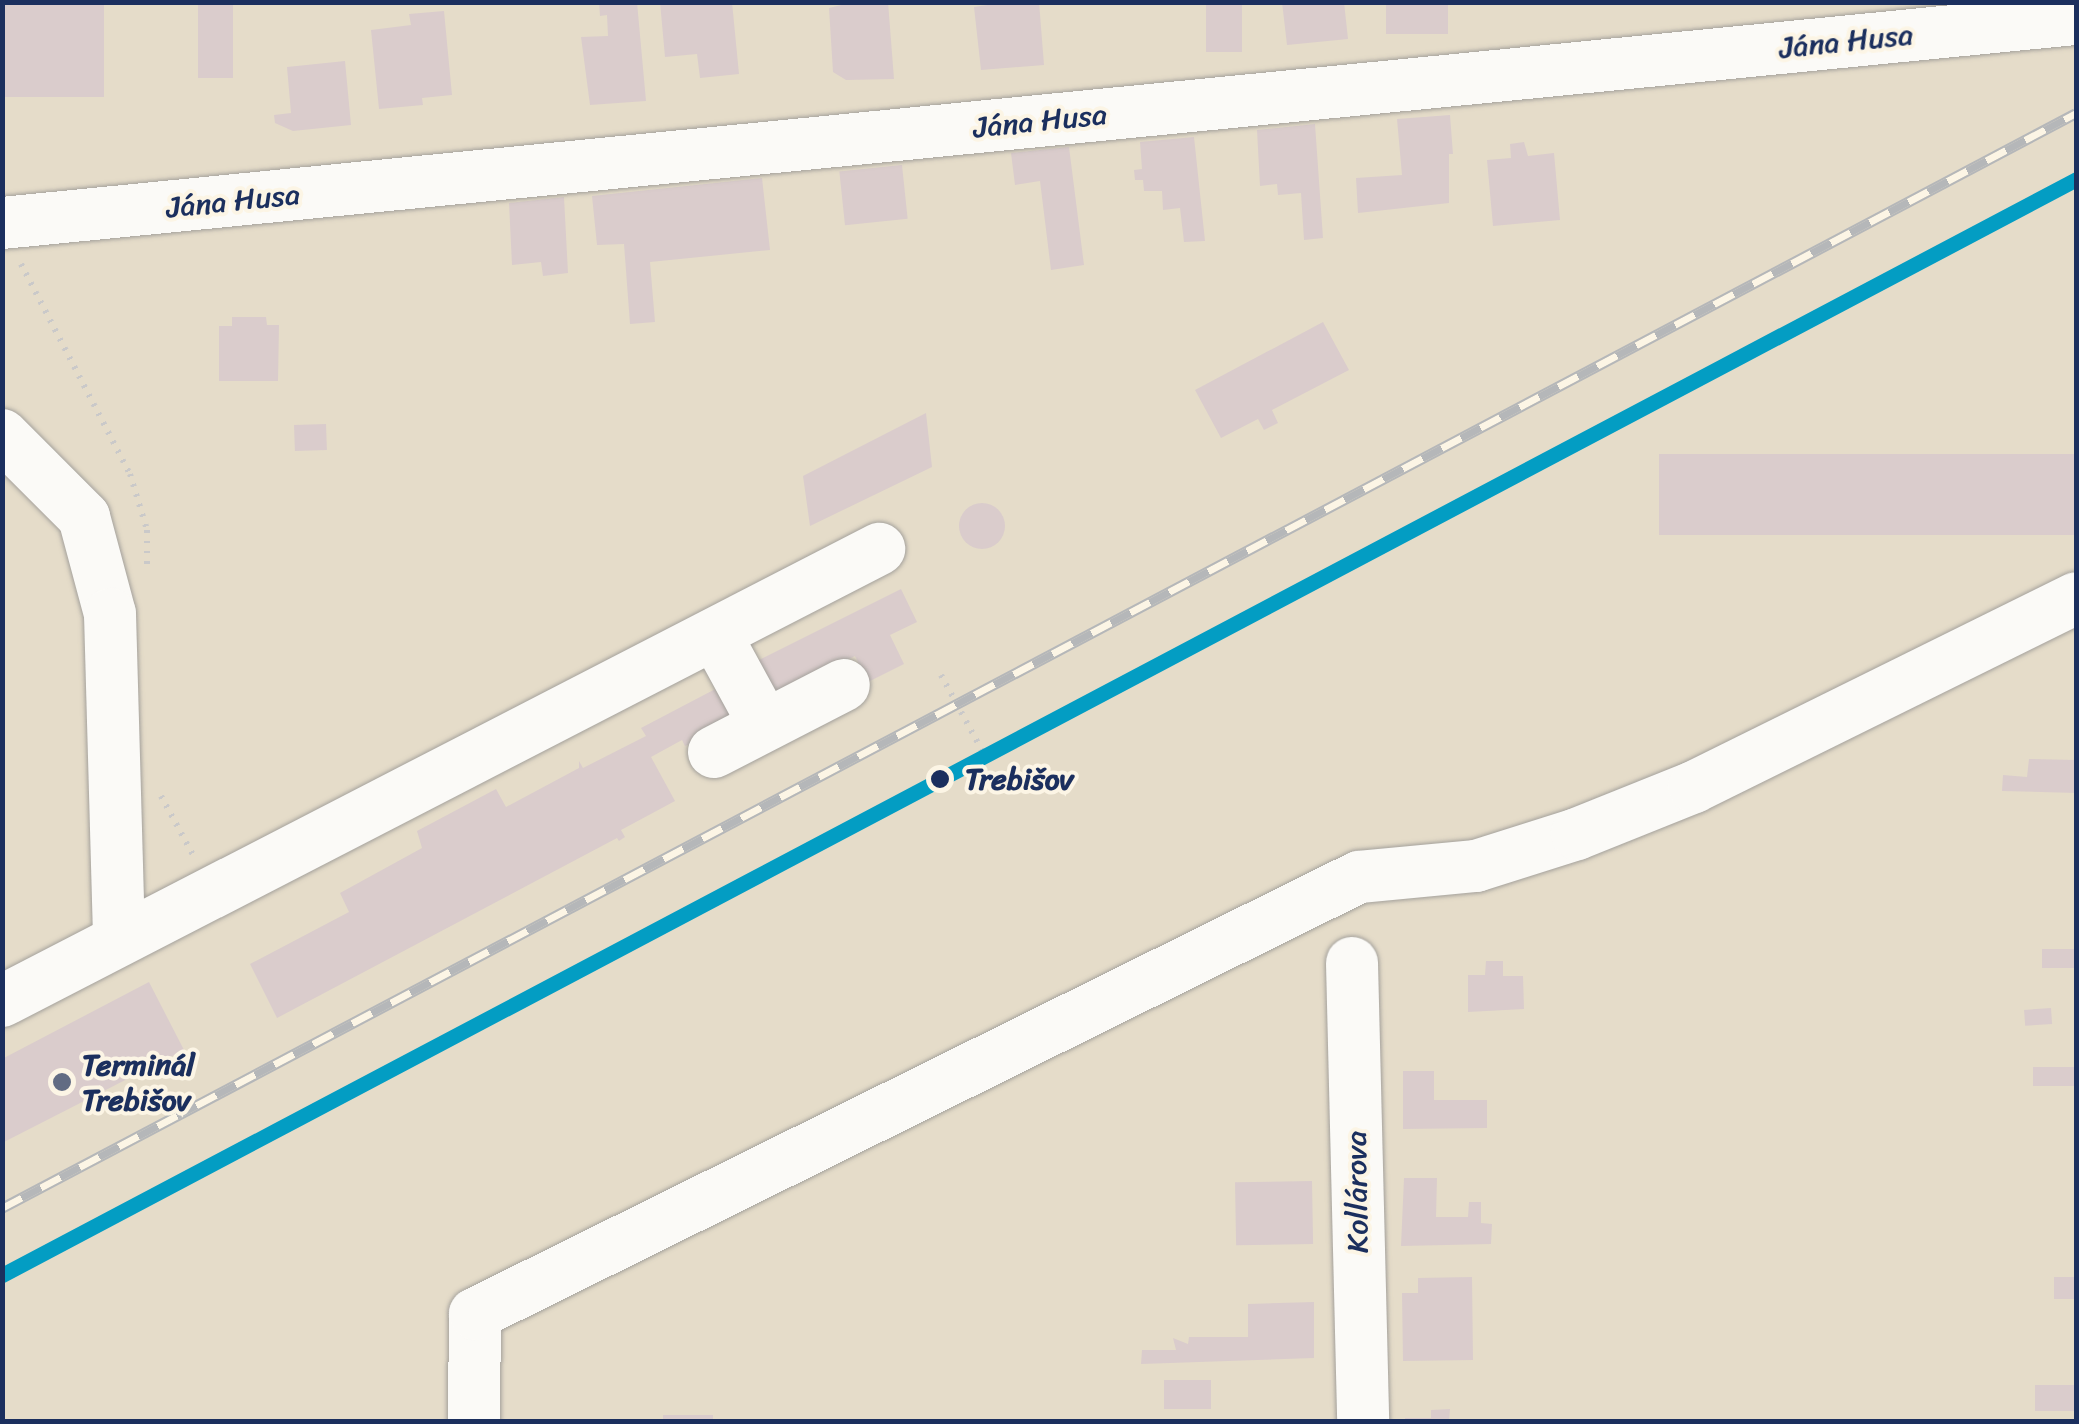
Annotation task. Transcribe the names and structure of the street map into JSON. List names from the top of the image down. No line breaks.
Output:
{"streets":{"street":["Jána Husa","Kollárova"]},"places":["Trebišov","Terminál Trebišov"]}
